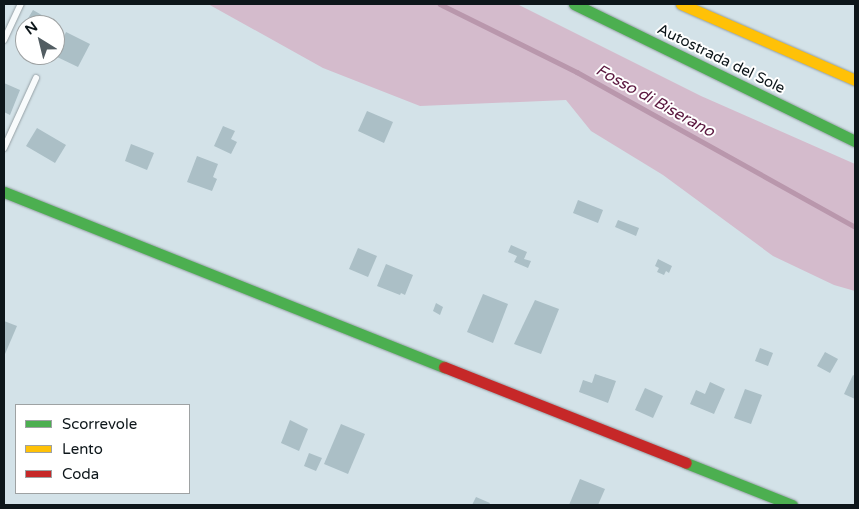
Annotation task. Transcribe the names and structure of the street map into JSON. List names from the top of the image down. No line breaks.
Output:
{"streets":{"main road":["Autostrada del Sole"]},"water":["Fosso di Biserano"],"legend":["Scorrevole","Lento","Coda"],"north":"top left"}
